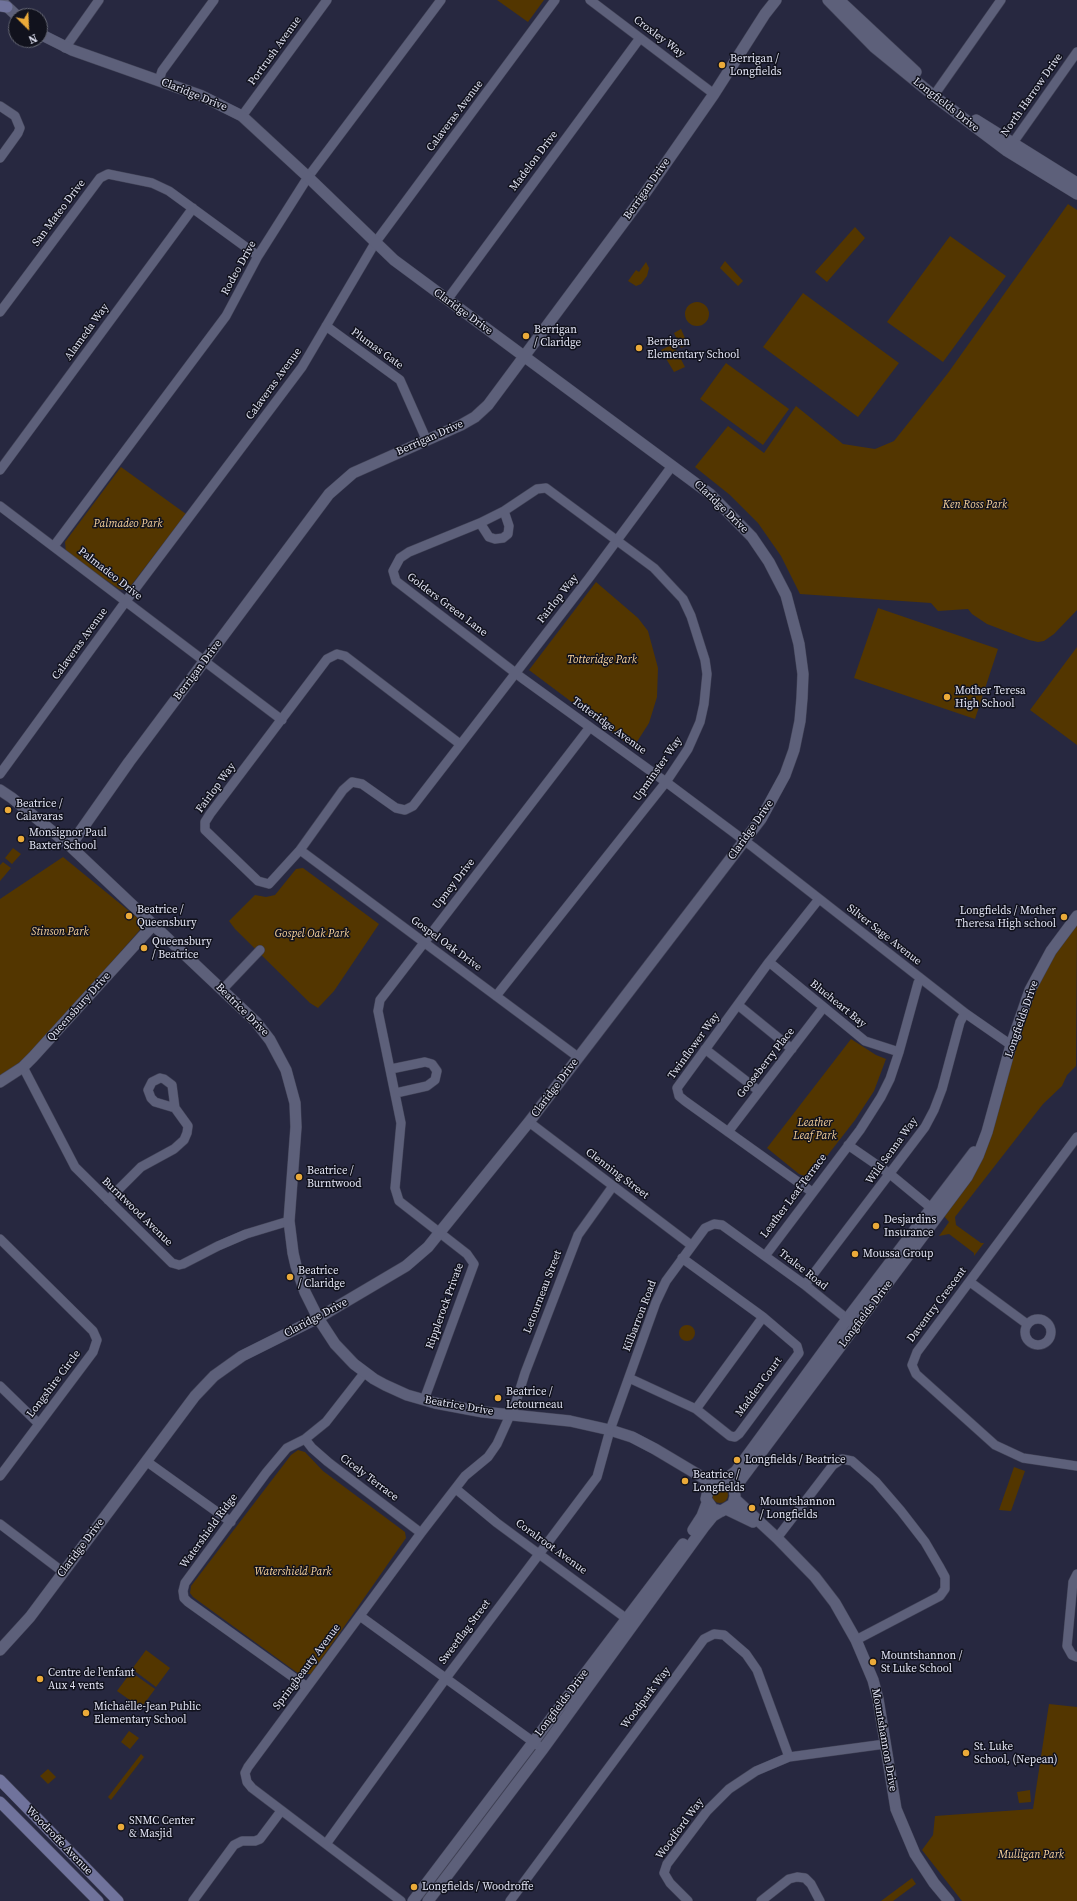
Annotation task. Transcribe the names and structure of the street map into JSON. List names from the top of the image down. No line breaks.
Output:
{"streets":{"main road":["Woodroffe Avenue"],"street":["Croxley Way","Portrush Avenue","Claridge Drive","North Harrow Drive","Longfields Drive","Calaveras Avenue","Madelon Drive","Berrigan Drive","San Mateo Drive","Rodeo Drive","Alameda Way","Plumas Gate","Palmadeo Drive","Fairlop Way","Golders Green Lane","Totteridge Avenue","Upminster Way","Upney Drive","Silver Sage Avenue","Gospel Oak Drive","Blueheart Bay","Queensbury Drive","Beatrice Drive","Twinflower Way","Gooseberry Place","Wild Senna Way","Clenning Street","Leather Leaf Terrace","Burntwood Avenue","Tralee Road","Letourneau Street","Daventry Crescent","Ripplerock Private","Kilbarron Road","Longshire Circle","Madden Court","Cicely Terrace","Watershield Ridge","Coralroot Avenue","Sweetflag Street","Springbeauty Avenue","Woodpark Way","Mountshannon Drive","Woodford Way"]},"crossings":[["Croxley Way","Madelon Drive"],["Croxley Way","Berrigan Drive"],["Portrush Avenue","Claridge Drive"],["Claridge Drive","Calaveras Avenue"],["Claridge Drive","Madelon Drive"],["Claridge Drive","Berrigan Drive"],["Claridge Drive","Rodeo Drive"],["Claridge Drive","Fairlop Way"],["Claridge Drive","Totteridge Avenue"],["Claridge Drive","Upney Drive"],["Claridge Drive","Silver Sage Avenue"],["Claridge Drive","Gospel Oak Drive"],["Claridge Drive","Beatrice Drive"],["Claridge Drive","Clenning Street"],["Claridge Drive","Ripplerock Private"],["North Harrow Drive","Longfields Drive"],["Longfields Drive","Silver Sage Avenue"],["Longfields Drive","Beatrice Drive"],["Longfields Drive","Tralee Road"],["Longfields Drive","Coralroot Avenue"],["Longfields Drive","Mountshannon Drive"],["Calaveras Avenue","Plumas Gate"],["Calaveras Avenue","Palmadeo Drive"],["Berrigan Drive","Plumas Gate"],["Berrigan Drive","Palmadeo Drive"],["Berrigan Drive","Beatrice Drive"],["San Mateo Drive","Rodeo Drive"],["San Mateo Drive","Alameda Way"],["Rodeo Drive","Palmadeo Drive"],["Palmadeo Drive","Fairlop Way"],["Fairlop Way","Golders Green Lane"],["Fairlop Way","Totteridge Avenue"],["Fairlop Way","Upminster Way"],["Fairlop Way","Gospel Oak Drive"],["Golders Green Lane","Totteridge Avenue"],["Golders Green Lane","Upminster Way"],["Totteridge Avenue","Upminster Way"],["Totteridge Avenue","Upney Drive"],["Totteridge Avenue","Silver Sage Avenue"],["Upminster Way","Gospel Oak Drive"],["Upney Drive","Gospel Oak Drive"],["Upney Drive","Ripplerock Private"],["Silver Sage Avenue","Twinflower Way"],["Silver Sage Avenue","Wild Senna Way"],["Silver Sage Avenue","Leather Leaf Terrace"],["Blueheart Bay","Twinflower Way"],["Blueheart Bay","Gooseberry Place"],["Blueheart Bay","Leather Leaf Terrace"],["Queensbury Drive","Beatrice Drive"],["Queensbury Drive","Burntwood Avenue"],["Beatrice Drive","Burntwood Avenue"],["Beatrice Drive","Letourneau Street"],["Beatrice Drive","Ripplerock Private"],["Beatrice Drive","Kilbarron Road"],["Beatrice Drive","Watershield Ridge"],["Beatrice Drive","Sweetflag Street"],["Beatrice Drive","Springbeauty Avenue"],["Beatrice Drive","Mountshannon Drive"],["Twinflower Way","Gooseberry Place"],["Twinflower Way","Leather Leaf Terrace"],["Wild Senna Way","Tralee Road"],["Clenning Street","Letourneau Street"],["Clenning Street","Kilbarron Road"],["Leather Leaf Terrace","Tralee Road"],["Tralee Road","Kilbarron Road"],["Letourneau Street","Springbeauty Avenue"],["Kilbarron Road","Madden Court"],["Kilbarron Road","Sweetflag Street"],["Cicely Terrace","Watershield Ridge"],["Cicely Terrace","Springbeauty Avenue"],["Watershield Ridge","Springbeauty Avenue"],["Coralroot Avenue","Sweetflag Street"],["Coralroot Avenue","Springbeauty Avenue"],["Sweetflag Street","Springbeauty Avenue"],["Woodpark Way","Woodford Way"],["Mountshannon Drive","Woodford Way"]],"parks":["Ken Ross Park","Palmadeo Park","Totteridge Park","Stinson Park","Gospel Oak Park","Leather Leaf Park","Watershield Park","Mulligan Park"],"places":["Berrigan / Longfields","Berrigan / Claridge","Berrigan Elementary School","Mother Teresa High School","Beatrice / Calavaras","Monsignor Paul Baxter School","Beatrice / Queensbury","Longfields / Mother Theresa High school","Queensbury / Beatrice","Beatrice / Burntwood","Desjardins Insurance","Moussa Group","Beatrice / Claridge","Beatrice / Letourneau","Longfields / Beatrice","Beatrice / Longfields","Mountshannon / Longfields","Mountshannon / St Luke School","Centre de l'enfant Aux 4 vents","Michaëlle-Jean Public Elementary School","St. Luke School, (Nepean)","SNMC Center & Masjid","Longfields / Woodroffe"],"north":"bottom right"}
